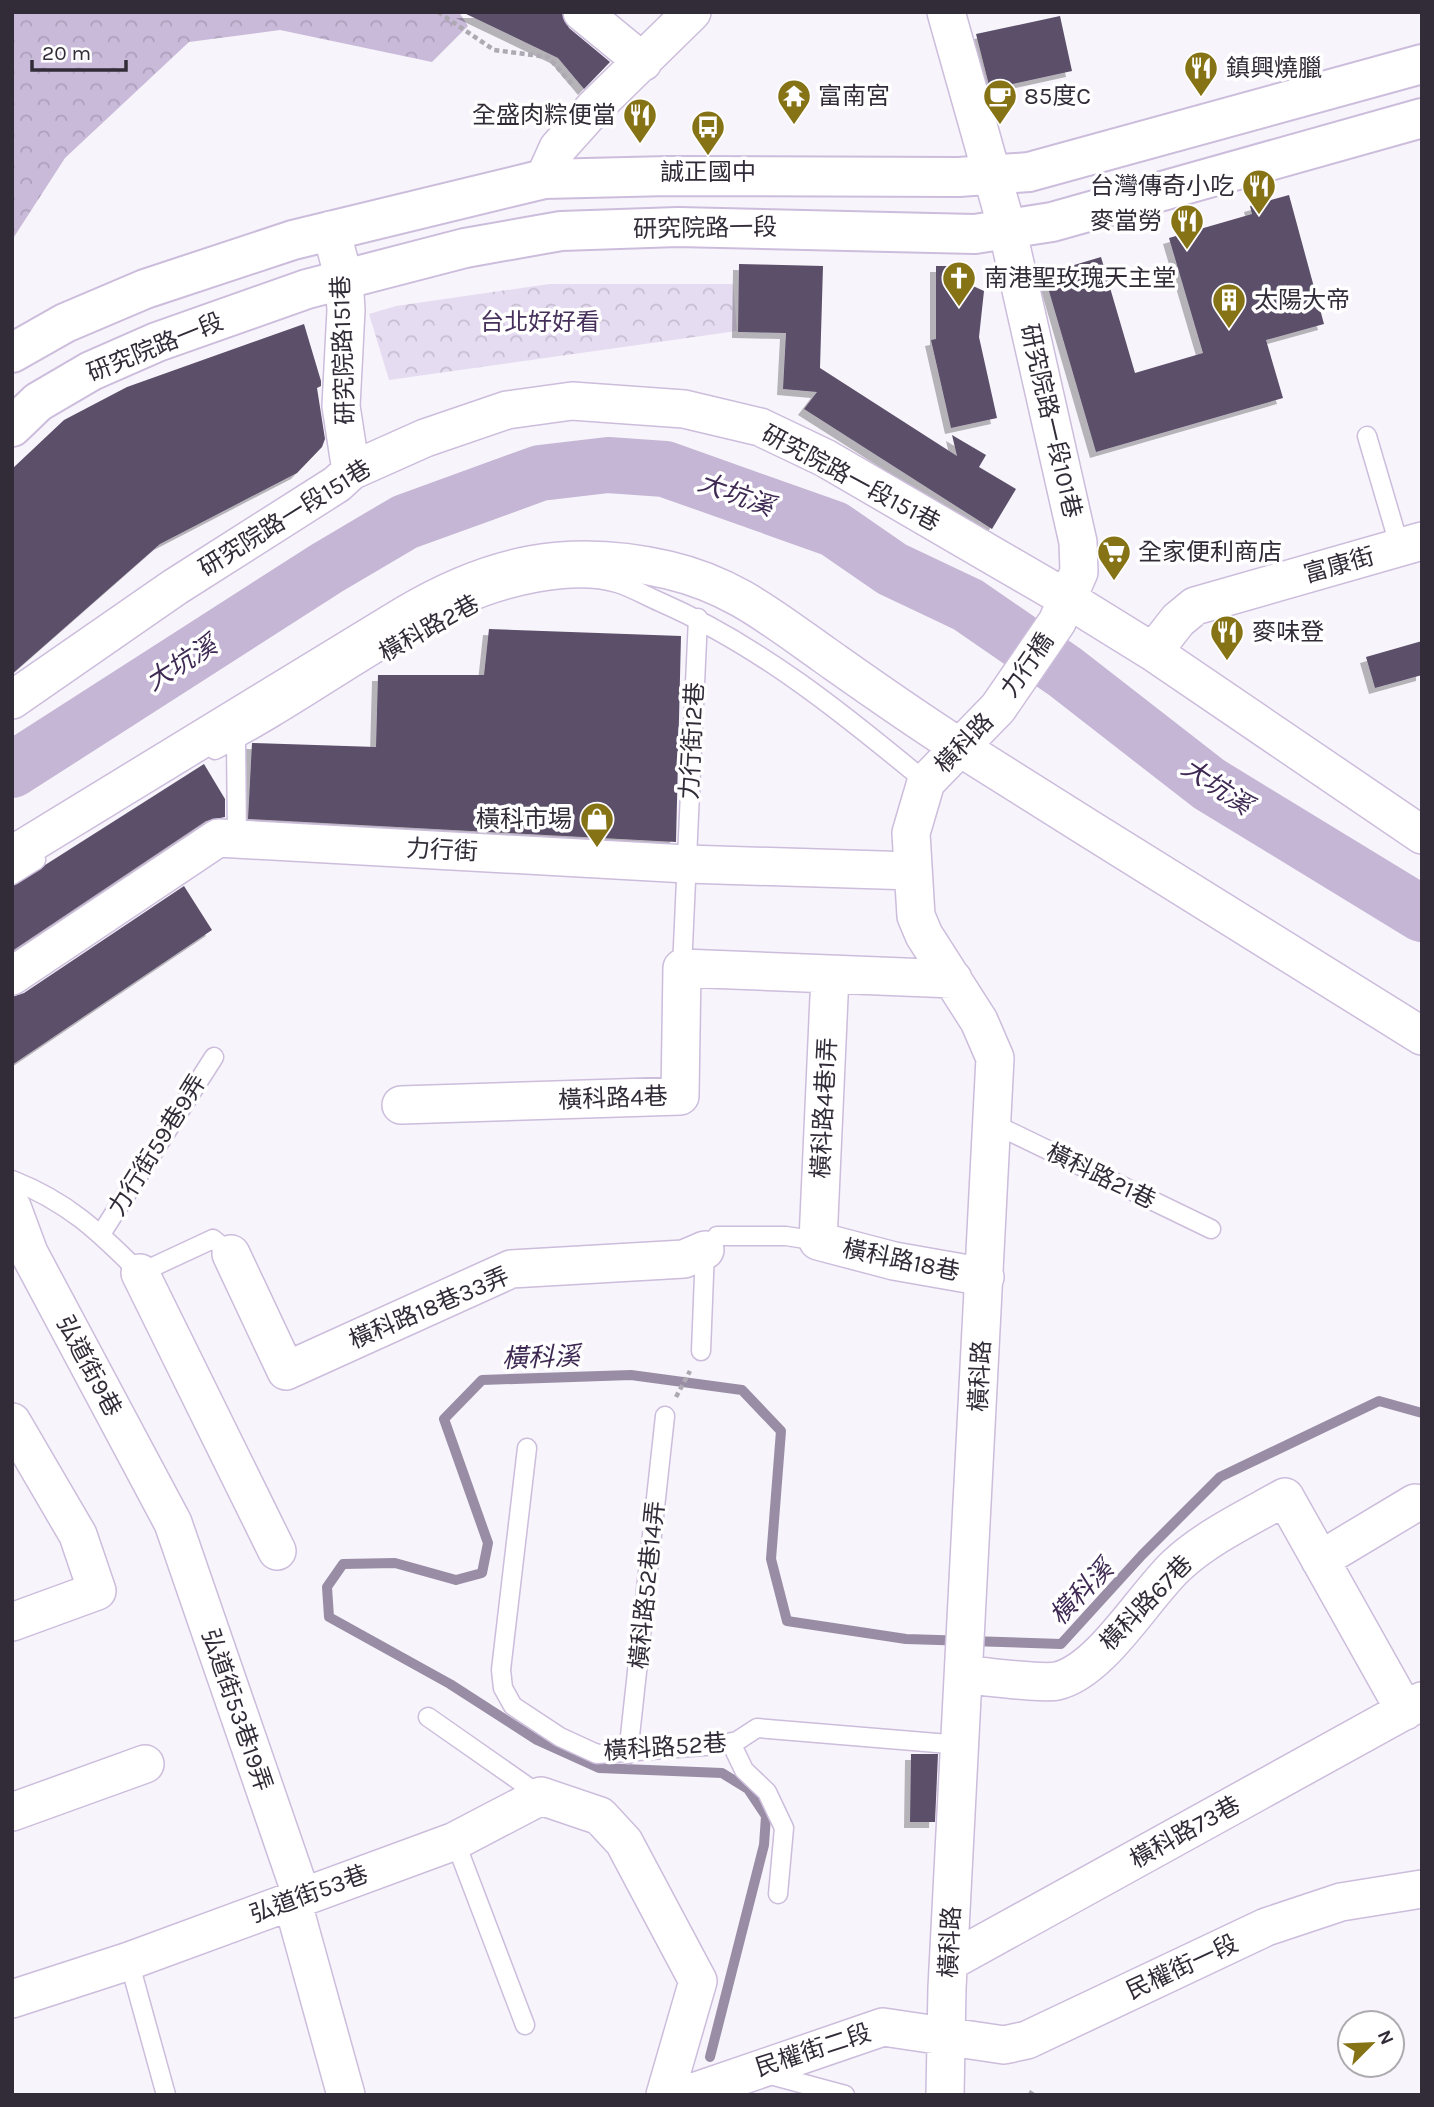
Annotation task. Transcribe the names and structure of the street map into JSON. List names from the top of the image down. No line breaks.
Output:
{"streets":{"main road":["研究院路一段"],"street":["研究院路151巷","研究院路一段101巷","研究院路一段151巷","富康街","力行橋","橫科路","力行街","橫科路4巷","橫科路4巷1弄","橫科路18巷","橫科路18巷33弄","弘道街9巷","橫科路67巷","弘道街53巷19弄","橫科路73巷","弘道街53巷","民權街一段","民權街二段"],"lane":["橫科路2巷","力行街12巷","力行街59巷9弄","橫科路21巷","橫科路52巷14弄","橫科路52巷"]},"crossings":[["研究院路一段","研究院路151巷"],["研究院路一段","研究院路一段101巷"],["研究院路151巷","研究院路一段151巷"],["研究院路一段101巷","研究院路一段151巷"],["研究院路一段101巷","力行橋"],["研究院路一段151巷","富康街"],["研究院路一段151巷","力行橋"],["橫科路2巷","力行街12巷"],["橫科路2巷","橫科路"],["力行橋","橫科路"],["力行街12巷","力行街"],["力行街12巷","橫科路4巷"],["橫科路","力行街"],["橫科路","橫科路21巷"],["橫科路","橫科路18巷"],["橫科路","橫科路67巷"],["橫科路","橫科路52巷"],["橫科路","橫科路73巷"],["橫科路","民權街一段"],["橫科路","民權街二段"],["橫科路4巷1弄","橫科路18巷"],["弘道街9巷","弘道街53巷19弄"],["橫科路52巷14弄","橫科路52巷"],["橫科路67巷","橫科路73巷"],["弘道街53巷19弄","弘道街53巷"],["民權街一段","民權街二段"]],"water":["大坑溪","橫科溪"],"parks":["台北好好看"],"places":{"restaurant":["鎮興燒臘","全盛肉粽便當","台灣傳奇小吃","麥當勞","麥味登"],"temple":["富南宮"],"cafe":["85度C"],"bus stop":["誠正國中"],"church":["南港聖玫瑰天主堂"],"building":["太陽大帝"],"supermarket":["全家便利商店"],"shop":["橫科市場"]},"scale_bar":"20 m","north":"top right"}
